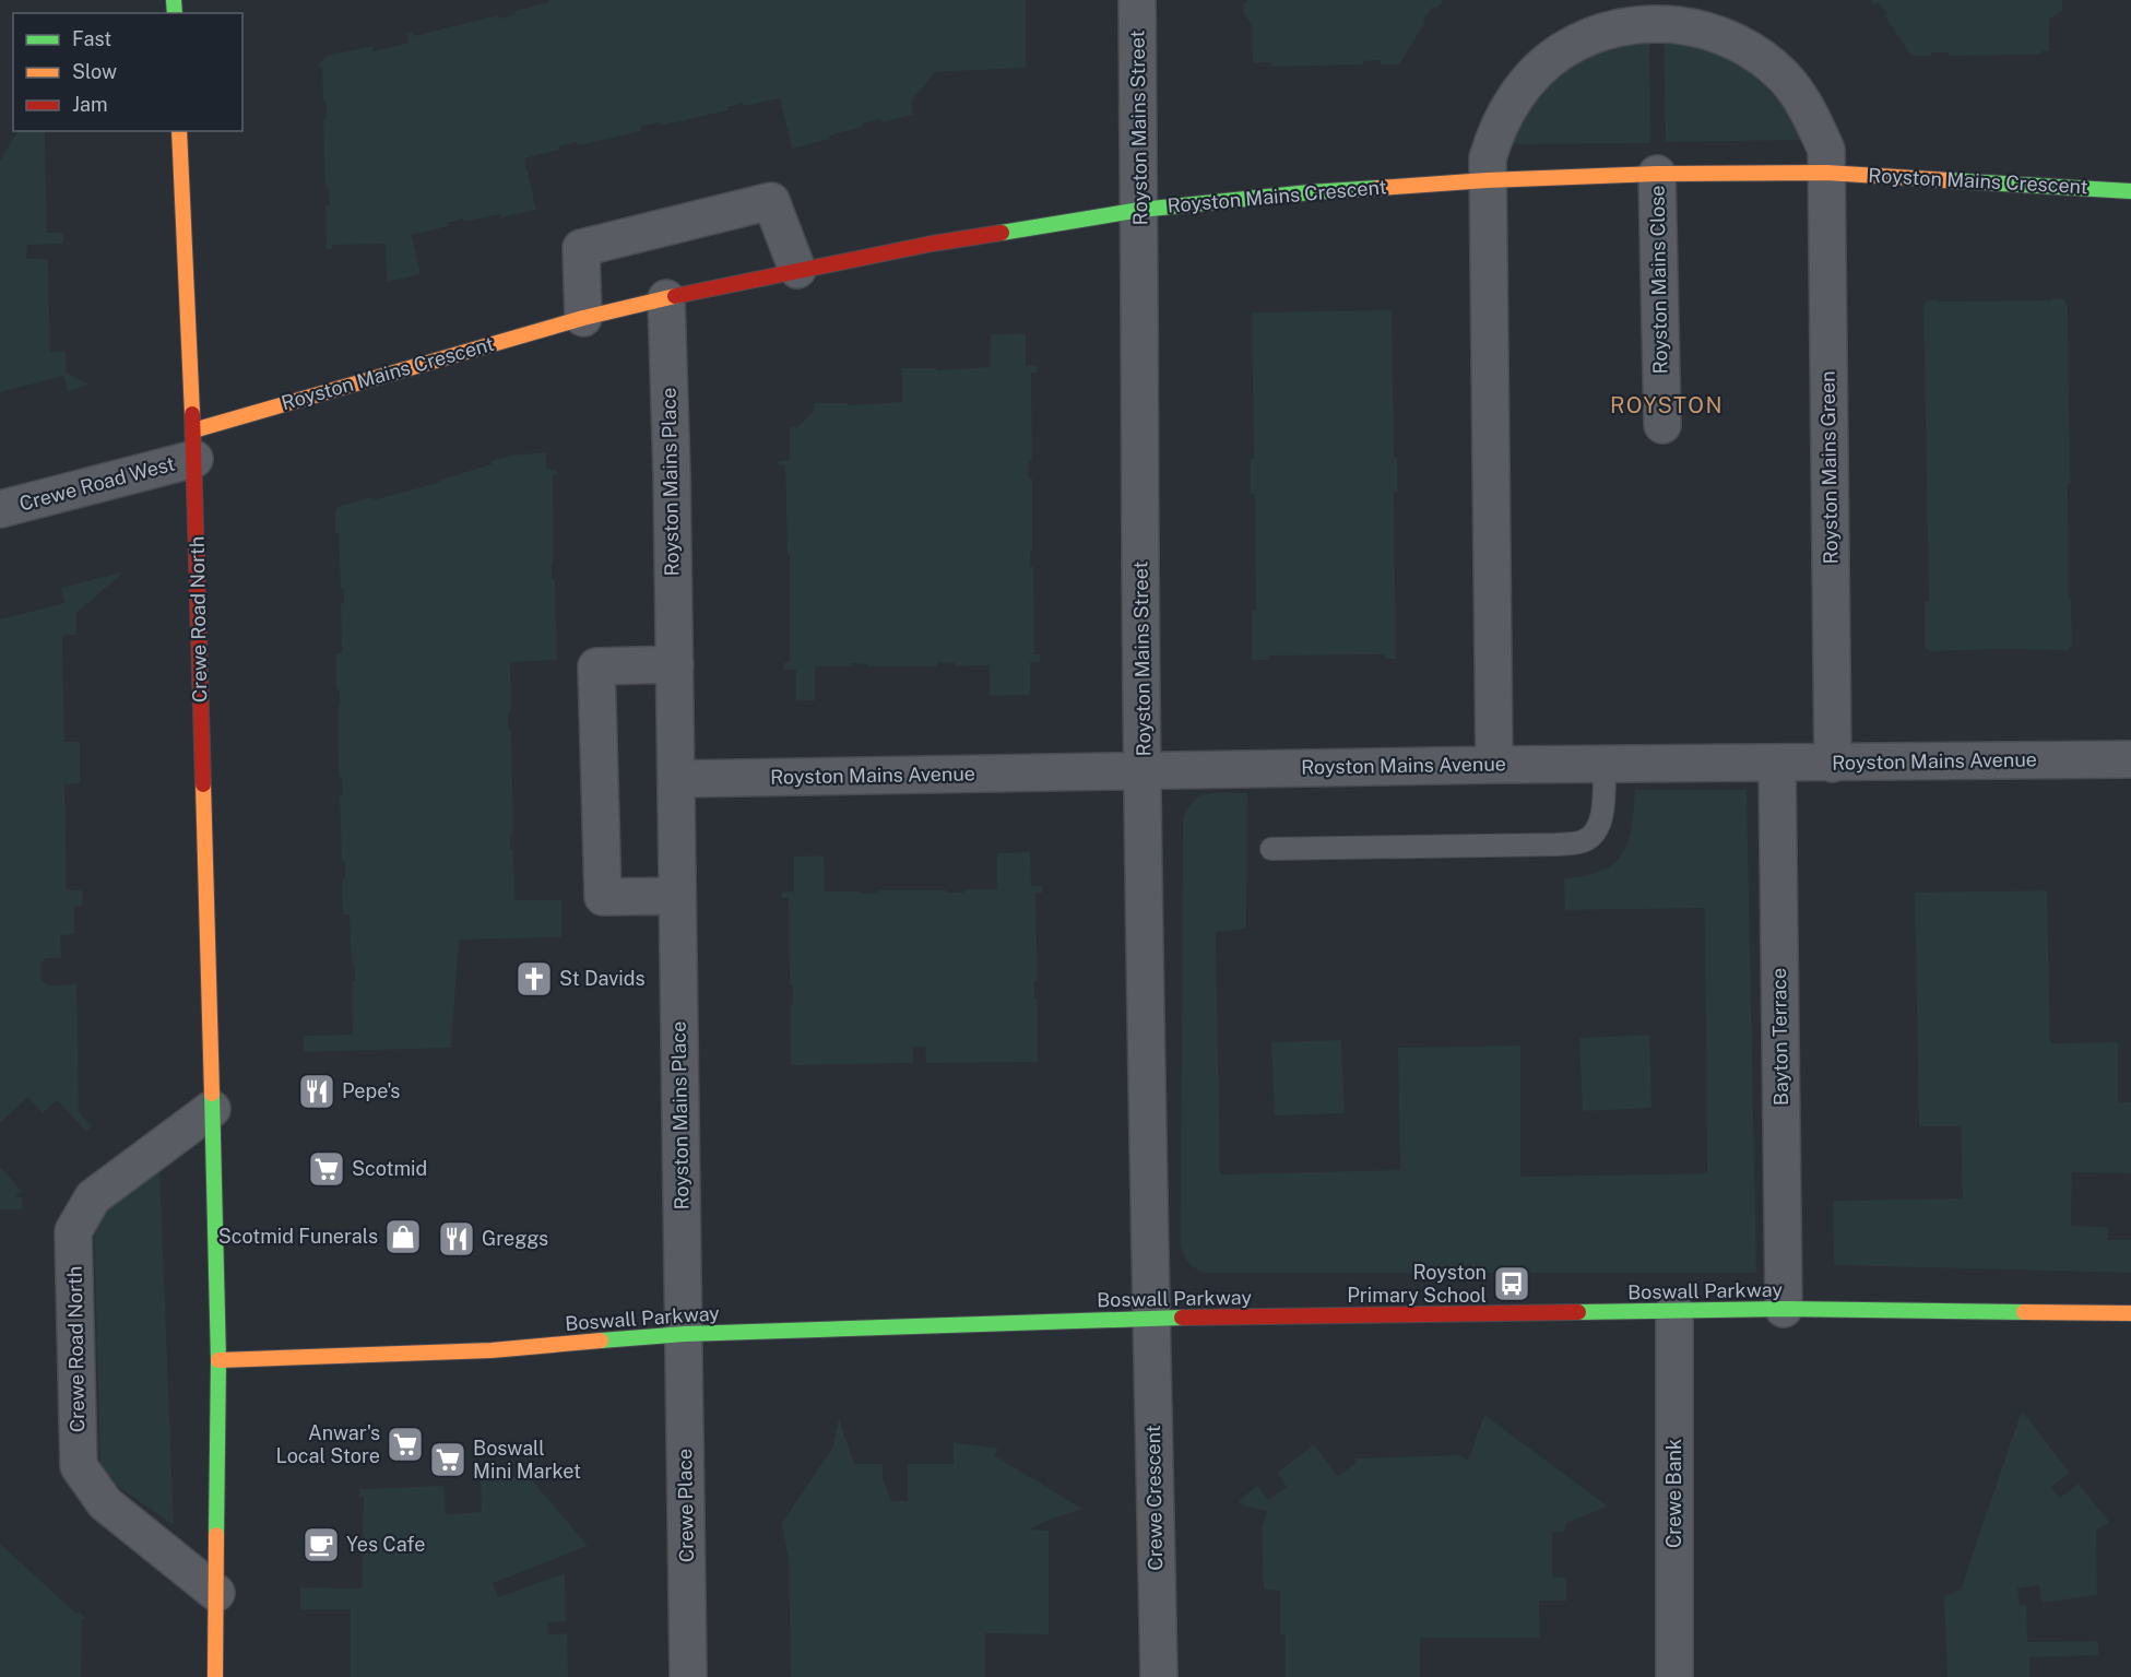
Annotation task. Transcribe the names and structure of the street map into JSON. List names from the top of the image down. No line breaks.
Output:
{"streets":{"street":["Royston Mains Street","Royston Mains Crescent","Royston Mains Close","Royston Mains Green","Royston Mains Place","Crewe Road West","Crewe Road North","Royston Mains Avenue","Bayton Terrace","Boswall Parkway","Crewe Bank","Crewe Crescent","Crewe Place"]},"crossings":[["Royston Mains Street","Royston Mains Crescent"],["Royston Mains Street","Royston Mains Avenue"],["Royston Mains Street","Boswall Parkway"],["Royston Mains Street","Crewe Crescent"],["Royston Mains Crescent","Royston Mains Close"],["Royston Mains Crescent","Royston Mains Green"],["Royston Mains Crescent","Royston Mains Place"],["Royston Mains Crescent","Crewe Road West"],["Royston Mains Crescent","Crewe Road North"],["Royston Mains Green","Royston Mains Avenue"],["Royston Mains Place","Royston Mains Avenue"],["Royston Mains Place","Boswall Parkway"],["Royston Mains Place","Crewe Place"],["Crewe Road West","Crewe Road North"],["Crewe Road North","Boswall Parkway"],["Royston Mains Avenue","Bayton Terrace"],["Bayton Terrace","Boswall Parkway"],["Boswall Parkway","Crewe Bank"],["Boswall Parkway","Crewe Crescent"],["Boswall Parkway","Crewe Place"]],"districts":["ROYSTON"],"places":{"church":["St Davids"],"restaurant":["Pepe's","Greggs"],"supermarket":["Scotmid","Anwar's Local Store","Boswall Mini Market"],"shop":["Scotmid Funerals"],"bus stop":["Royston Primary School"],"cafe":["Yes Cafe"]},"legend":["Fast","Slow","Jam"]}
